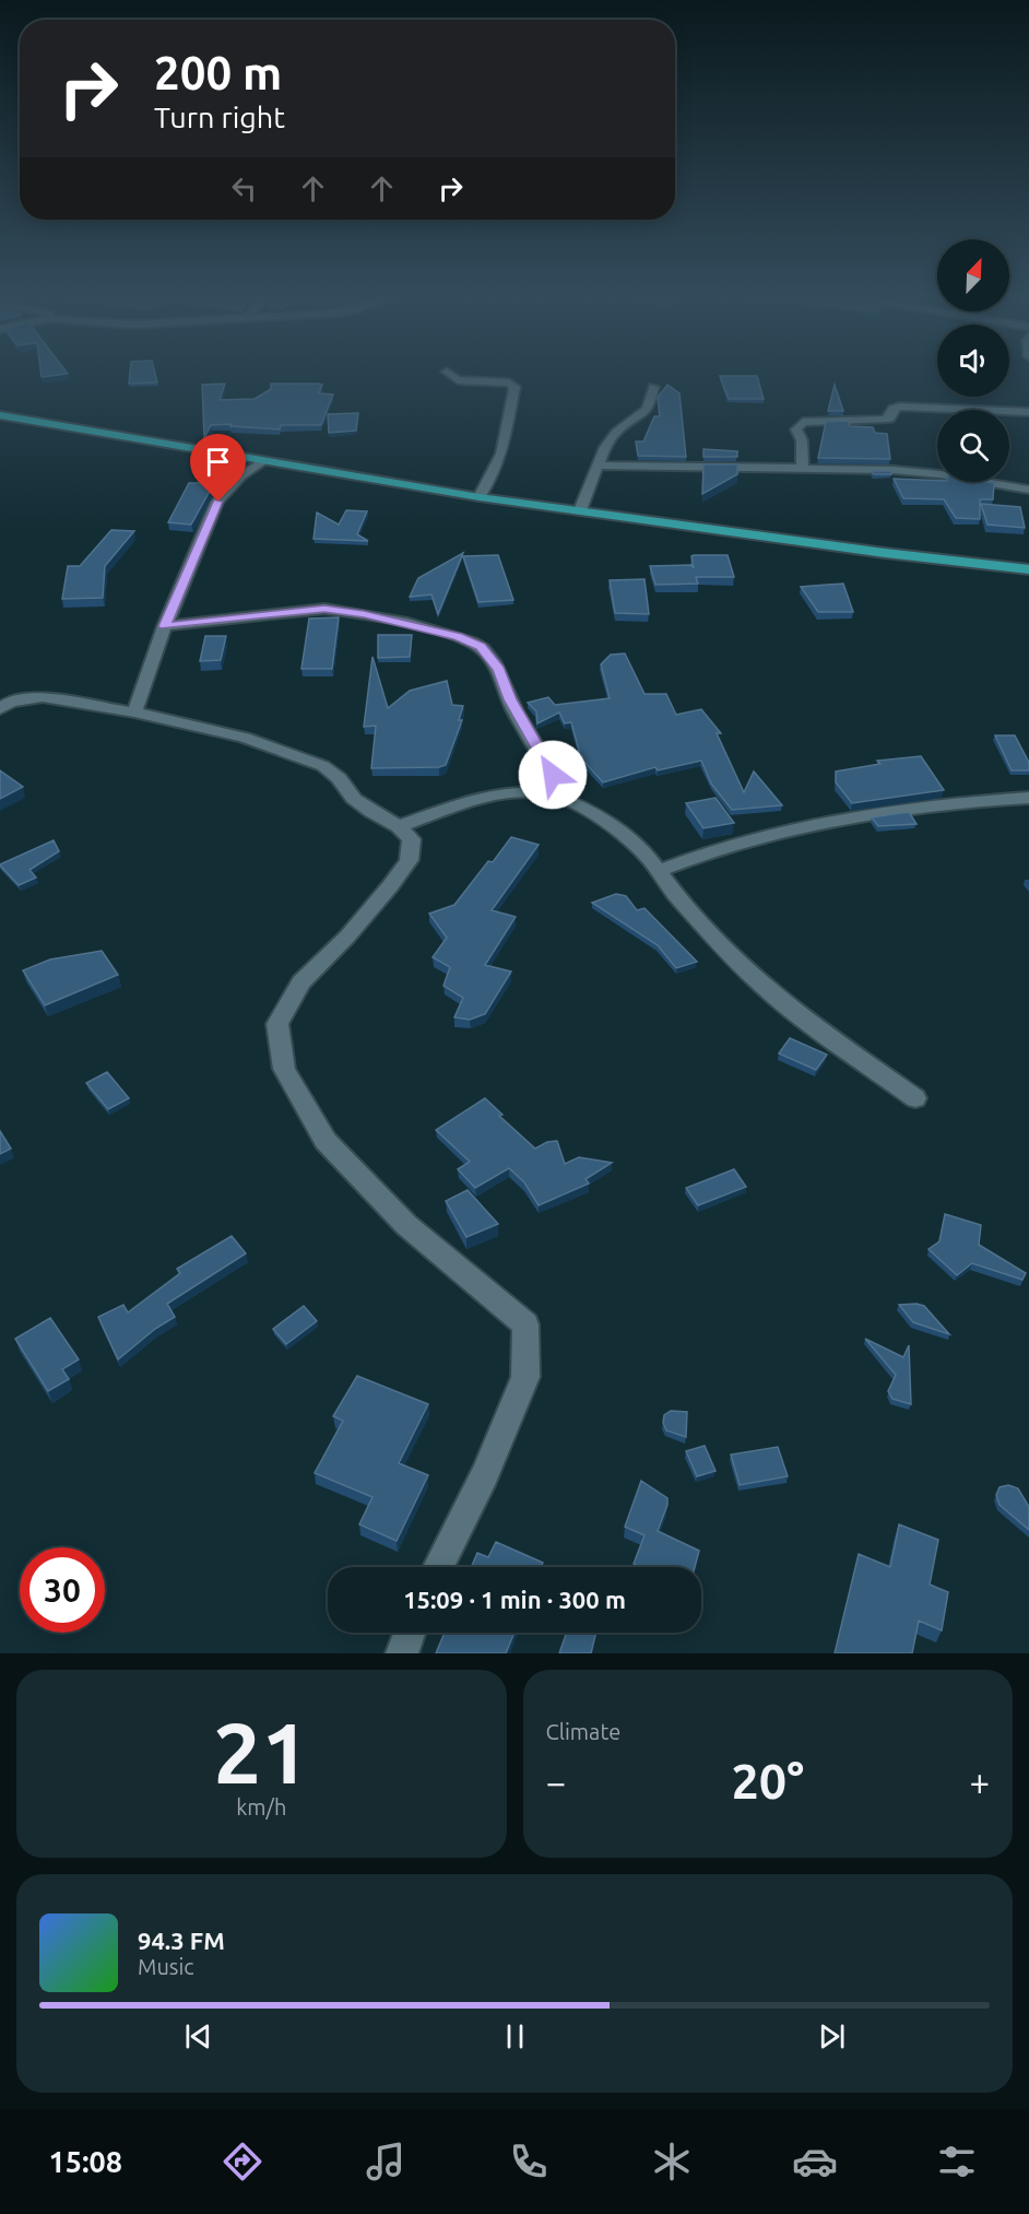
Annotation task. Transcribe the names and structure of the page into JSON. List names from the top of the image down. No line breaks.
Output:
{"north":"top right","page":{"turn":["200 m","Turn right"],"limit":"30","trip":"15:09 · 1 min · 300 m","tile":[["21","km/h"],"Climate"],"heat":["−","20°","+"],"song":["94.3 FM","Music"],"tabs":"15:08"}}
